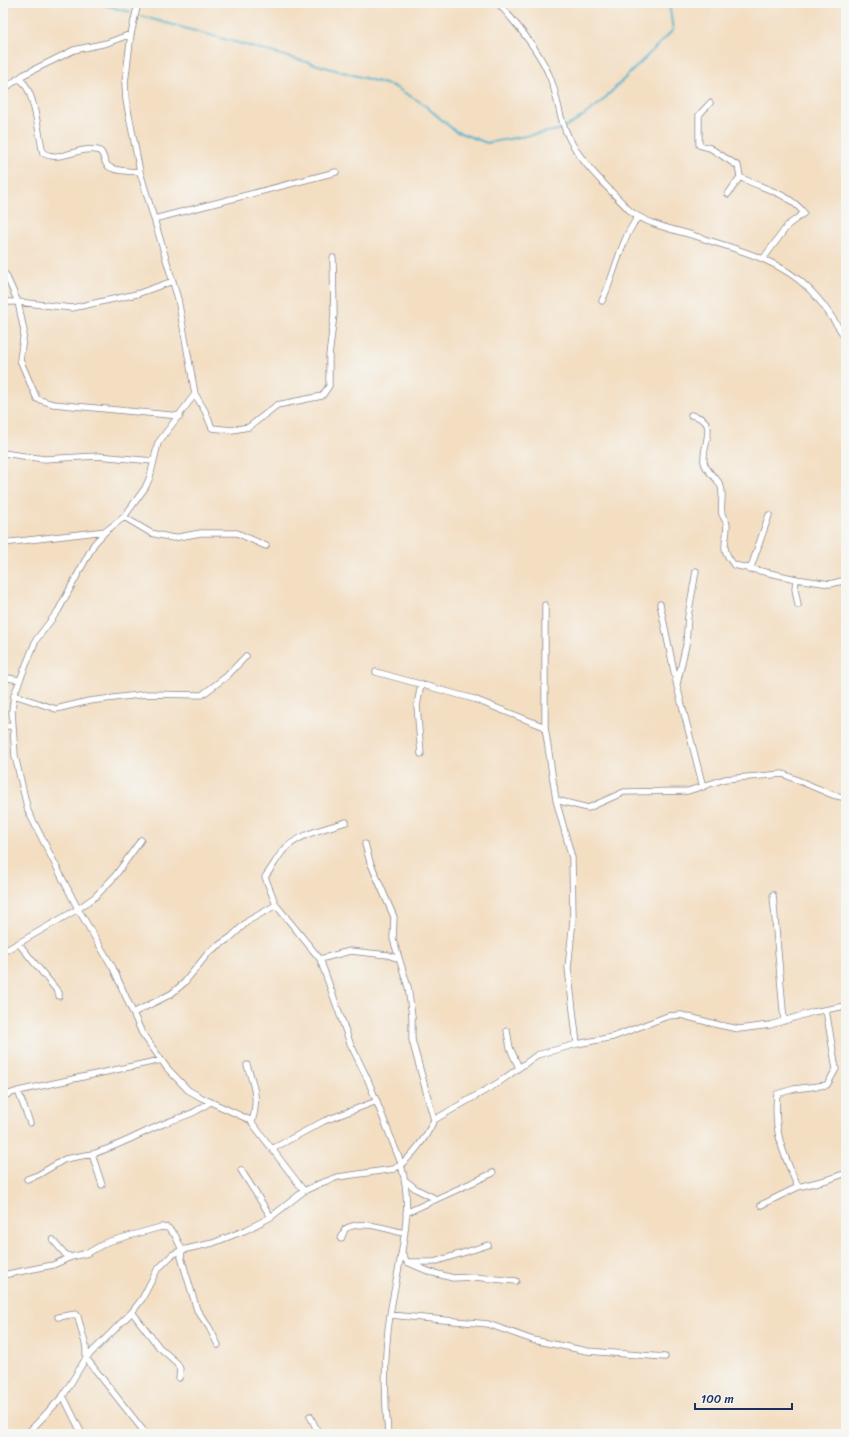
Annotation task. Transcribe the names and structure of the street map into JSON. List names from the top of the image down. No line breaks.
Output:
{"scale_bar":"100 m"}
